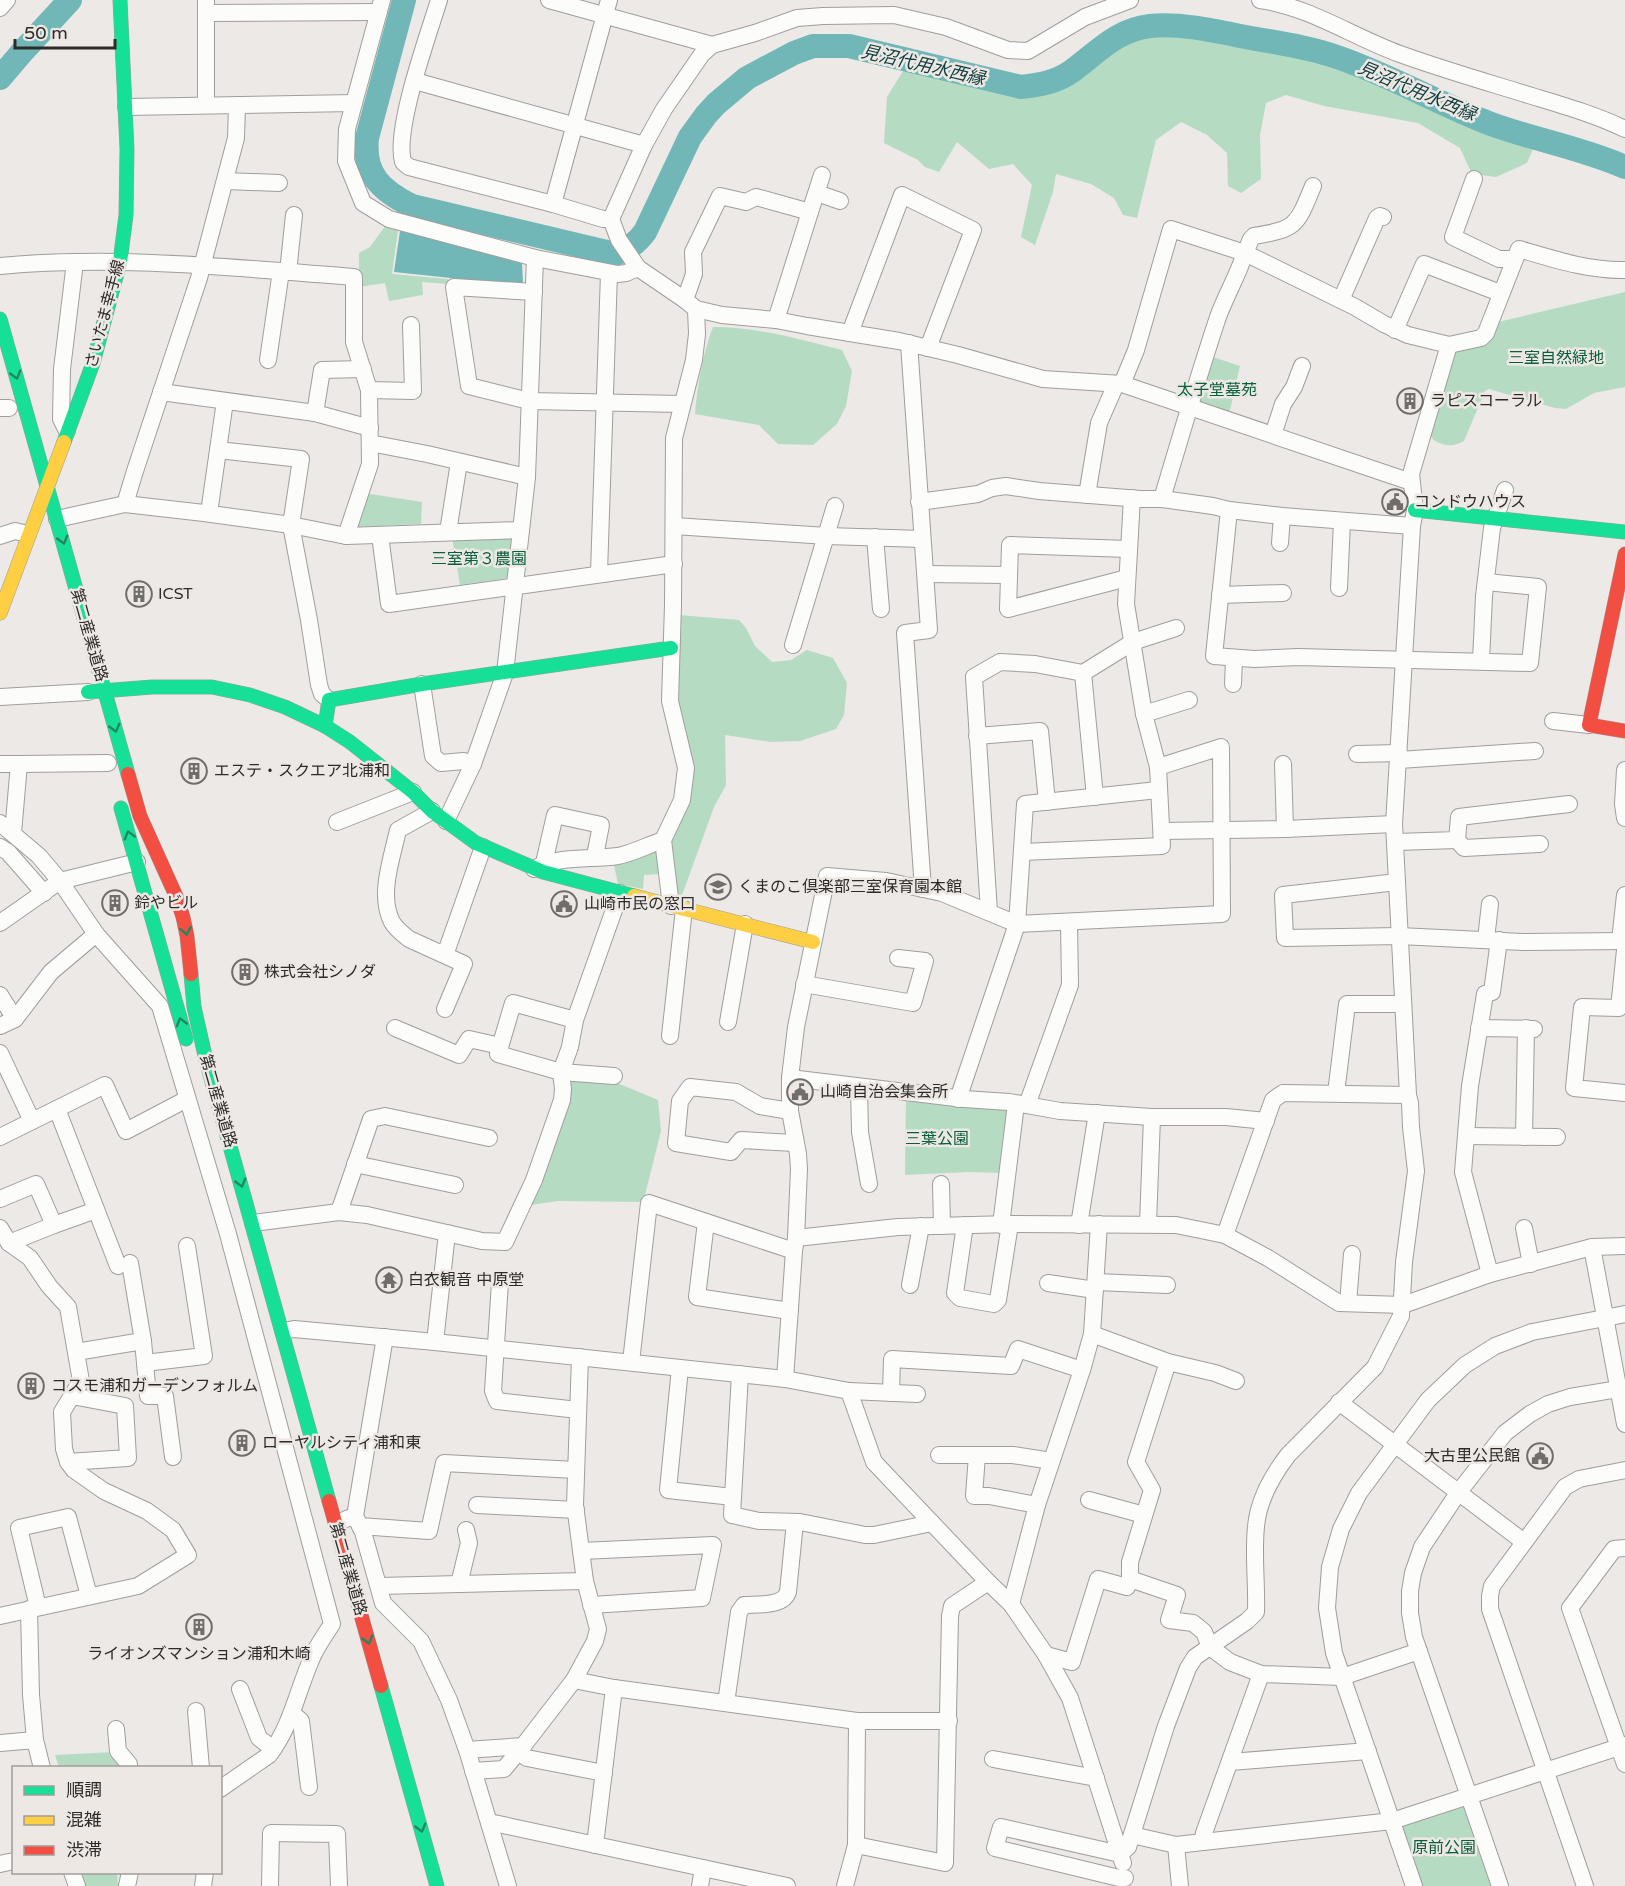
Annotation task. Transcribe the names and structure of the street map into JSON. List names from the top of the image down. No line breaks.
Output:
{"streets":{"main road":["さいたま幸手線","第二産業道路"]},"crossings":[["さいたま幸手線","第二産業道路"]],"water":["見沼代用水西縁"],"parks":["三室自然緑地","太子堂墓苑","三室第３農園","三葉公園","原前公園"],"places":{"building":["ラピスコーラル","ICST","エステ・スクエア北浦和","鈴やビル","株式会社シノダ","コスモ浦和ガーデンフォルム","ローヤルシティ浦和東","ライオンズマンション浦和木崎"],"public building":["コンドウハウス","山崎市民の窓口","山崎自治会集会所","大古里公民館"],"school or university":["くまのこ倶楽部三室保育園本館"],"temple":["白衣観音 中原堂"]},"legend":["順調","混雑","渋滞"],"scale_bar":"50 m"}
